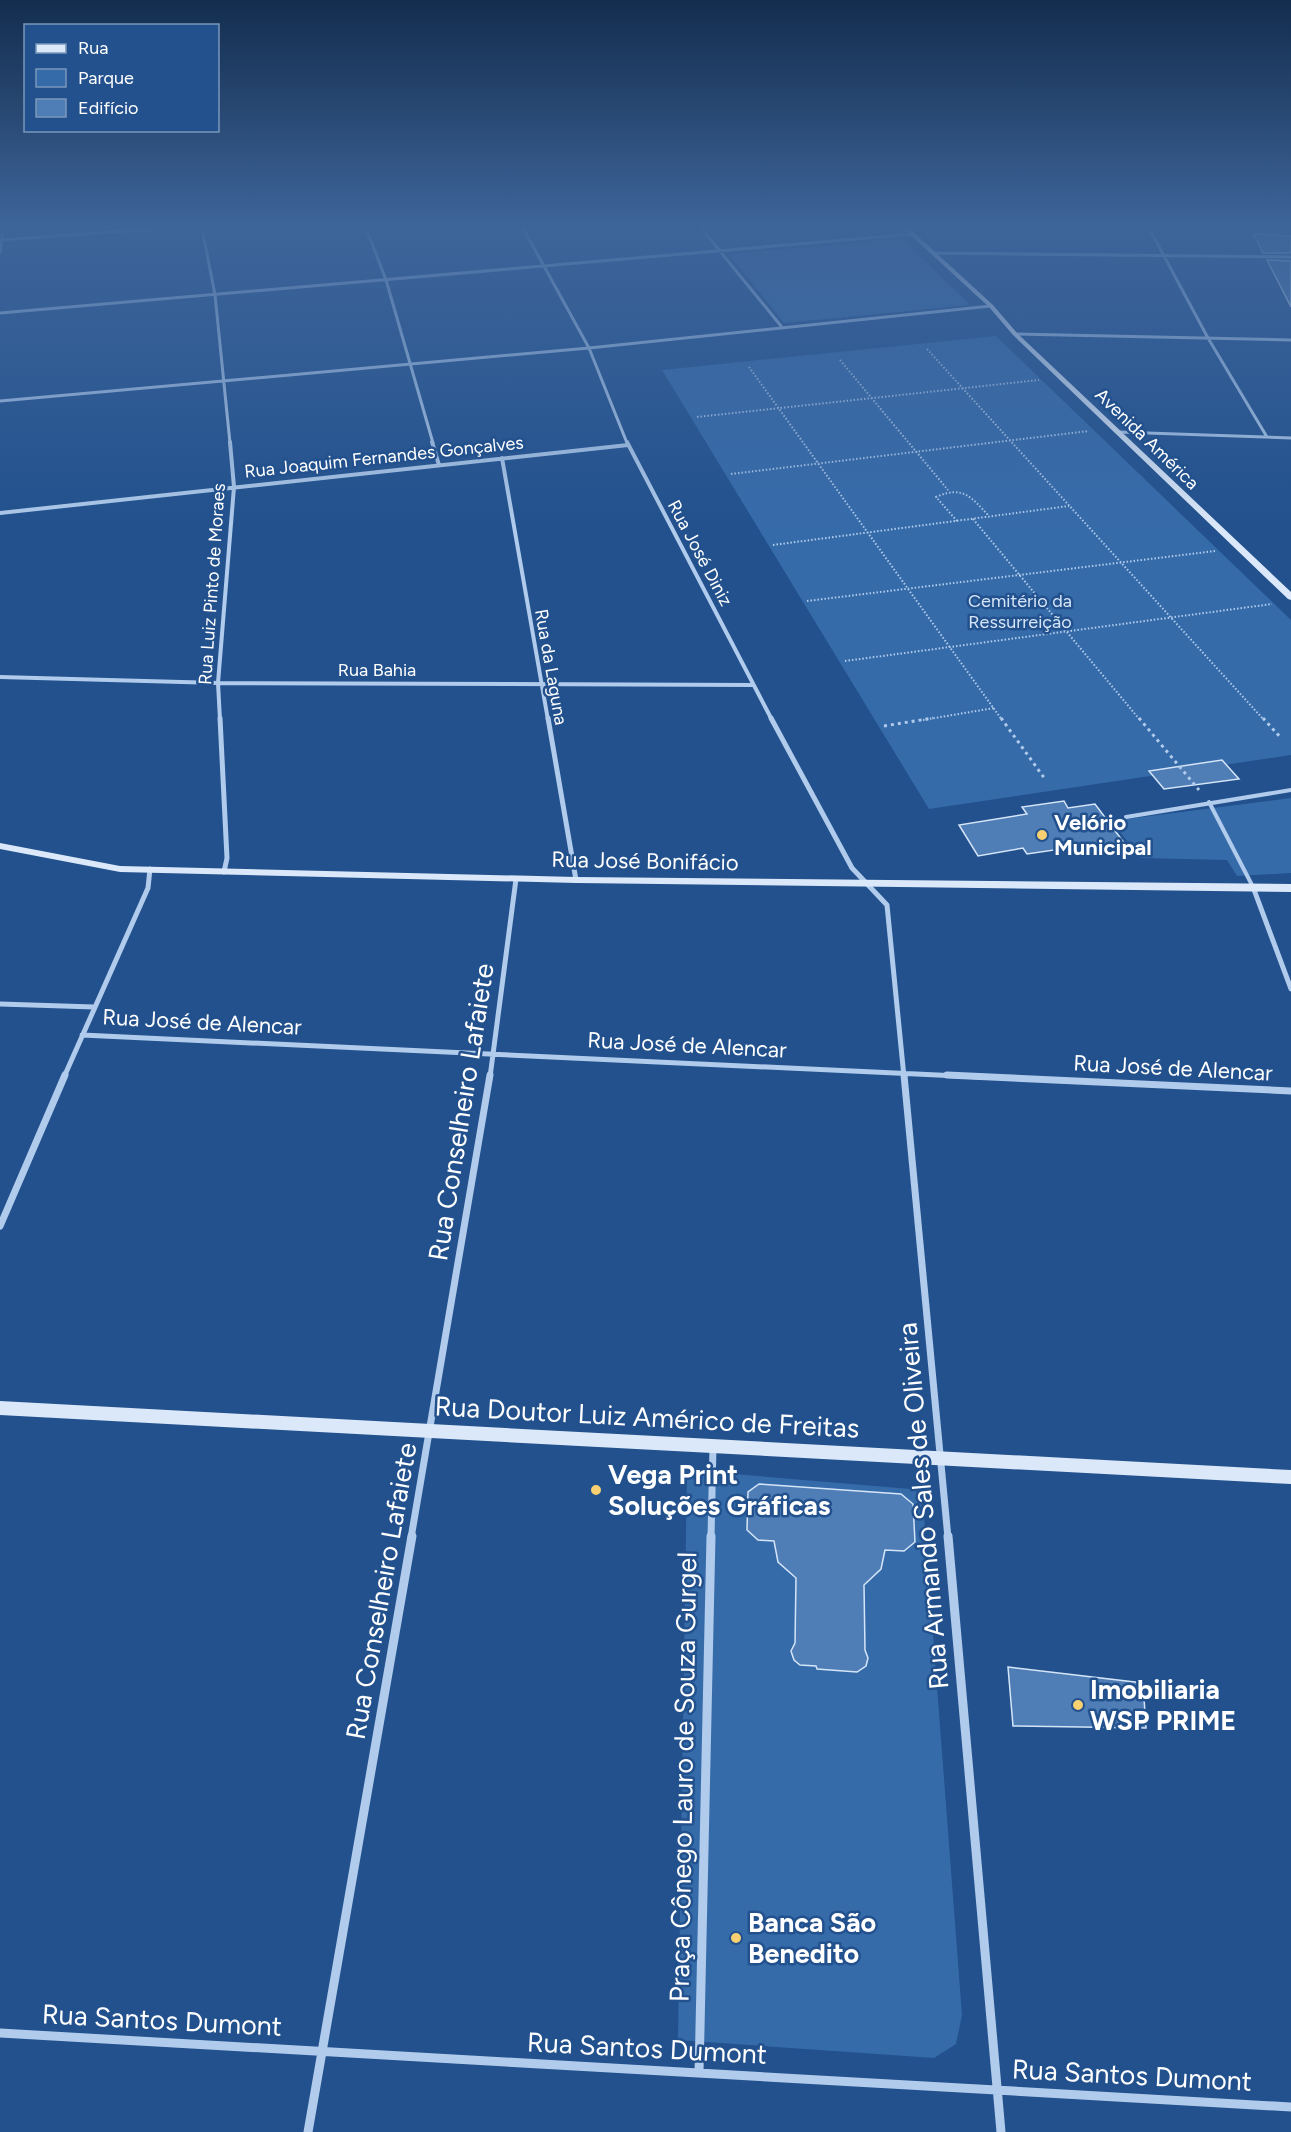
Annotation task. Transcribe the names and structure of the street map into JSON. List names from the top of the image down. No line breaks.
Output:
{"streets":{"street":["Avenida América","Rua Joaquim Fernandes Gonçalves","Rua José Diniz","Rua Luiz Pinto de Moraes","Rua da Laguna","Rua Bahia","Rua José Bonifácio","Rua José de Alencar","Rua Conselheiro Lafaiete","Rua Doutor Luiz Américo de Freitas","Rua Armando Sales de Oliveira","Praça Cônego Lauro de Souza Gurgel","Rua Santos Dumont"]},"crossings":[["Rua Joaquim Fernandes Gonçalves","Rua José Diniz"],["Rua Joaquim Fernandes Gonçalves","Rua Luiz Pinto de Moraes"],["Rua Joaquim Fernandes Gonçalves","Rua da Laguna"],["Rua José Diniz","Rua Bahia"],["Rua José Diniz","Rua José Bonifácio"],["Rua José Diniz","Rua Armando Sales de Oliveira"],["Rua Luiz Pinto de Moraes","Rua Bahia"],["Rua Luiz Pinto de Moraes","Rua José Bonifácio"],["Rua da Laguna","Rua Bahia"],["Rua da Laguna","Rua José Bonifácio"],["Rua José Bonifácio","Rua Conselheiro Lafaiete"],["Rua José Bonifácio","Rua Armando Sales de Oliveira"],["Rua José de Alencar","Rua Conselheiro Lafaiete"],["Rua José de Alencar","Rua Armando Sales de Oliveira"],["Rua Conselheiro Lafaiete","Rua Doutor Luiz Américo de Freitas"],["Rua Conselheiro Lafaiete","Rua Santos Dumont"],["Rua Doutor Luiz Américo de Freitas","Rua Armando Sales de Oliveira"],["Rua Doutor Luiz Américo de Freitas","Praça Cônego Lauro de Souza Gurgel"],["Rua Armando Sales de Oliveira","Rua Santos Dumont"],["Praça Cônego Lauro de Souza Gurgel","Rua Santos Dumont"]],"parks":["Cemitério da Ressurreição"],"places":["Velório Municipal","Vega Print Soluções Gráficas","Imobiliaria WSP PRIME","Banca São Benedito"],"legend":["Rua","Parque","Edifício"]}
